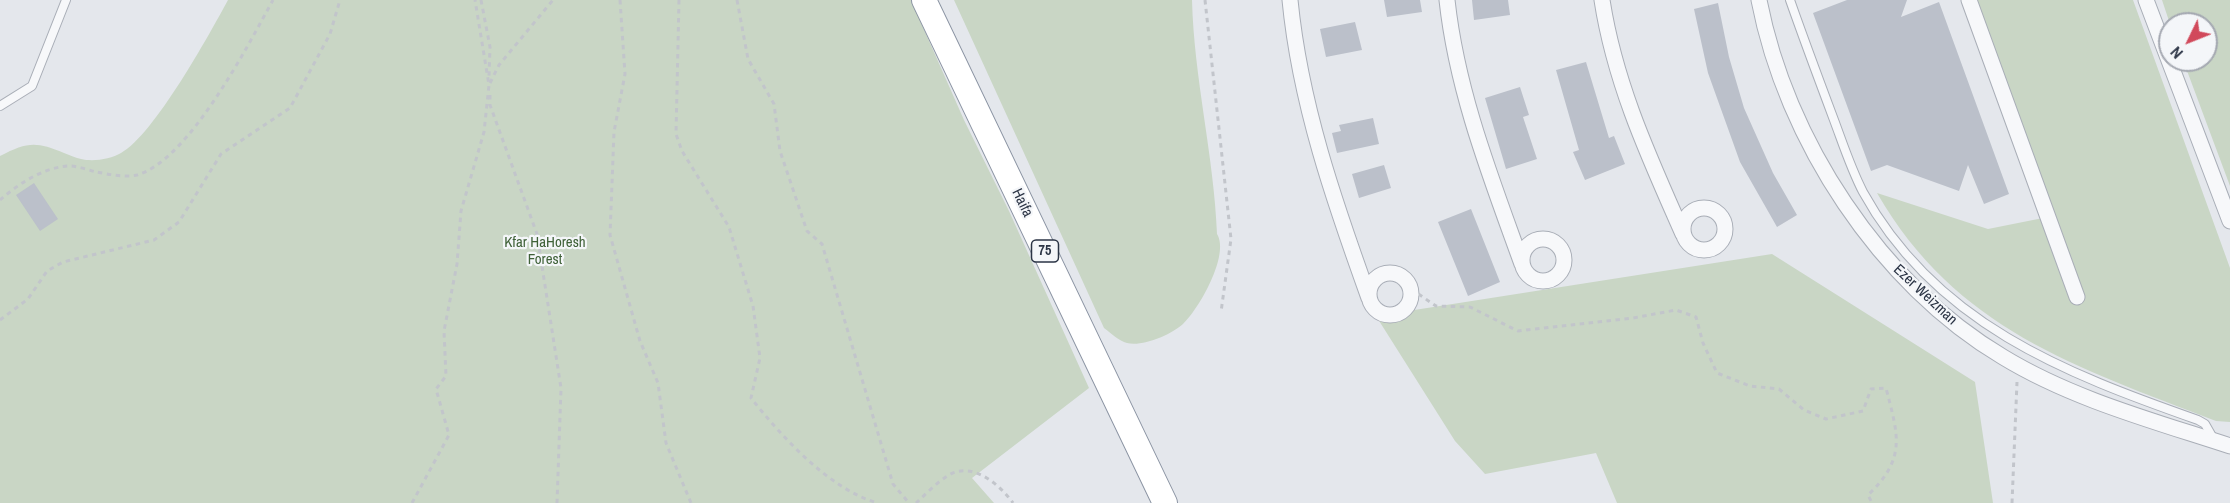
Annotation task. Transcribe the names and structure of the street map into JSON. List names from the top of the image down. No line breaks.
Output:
{"streets":{"highway":["Haifa","75"],"street":["Ezer Weizman"]},"parks":["Kfar HaHoresh Forest"],"north":"bottom left"}
